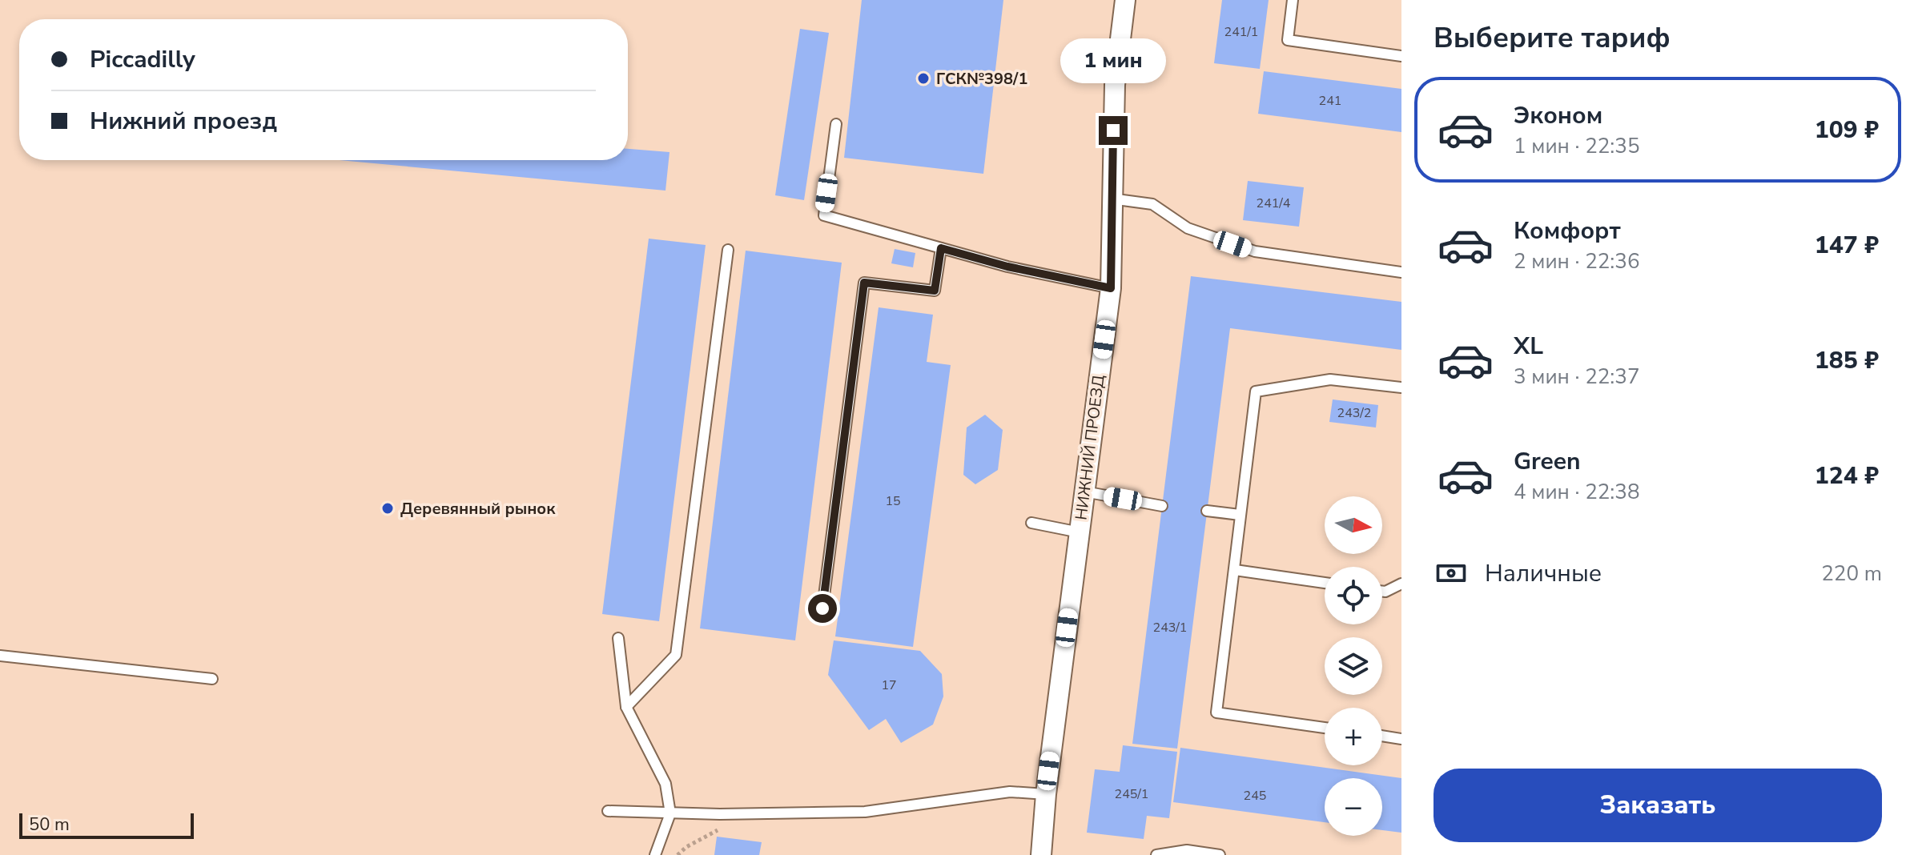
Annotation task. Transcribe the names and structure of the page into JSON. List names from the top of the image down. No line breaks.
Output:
{"streets":{"street":["НИЖНИЙ ПРОЕЗД"]},"places":["ГСК№398/1","Деревянный рынок"],"house_numbers":["241/1","241","241/4","243/2","15","243/1","17","245/1","245"],"scale_bar":"50 m","north":"right","page":{"heading":"Выберите тариф","banner":["Piccadilly","Нижний проезд"],"bubble":"1 мин","list":[{"name":"Эконом","note":"1 мин · 22:35","value":"109 ₽"},{"name":"Комфорт","note":"2 мин · 22:36","value":"147 ₽"},{"name":"XL","note":"3 мин · 22:37","value":"185 ₽"},{"name":"Green","note":"4 мин · 22:38","value":"124 ₽"}],"map_buttons":["+","−"],"pay":["Наличные","220 m"],"buttons":"Заказать","scale":"50 m"}}
